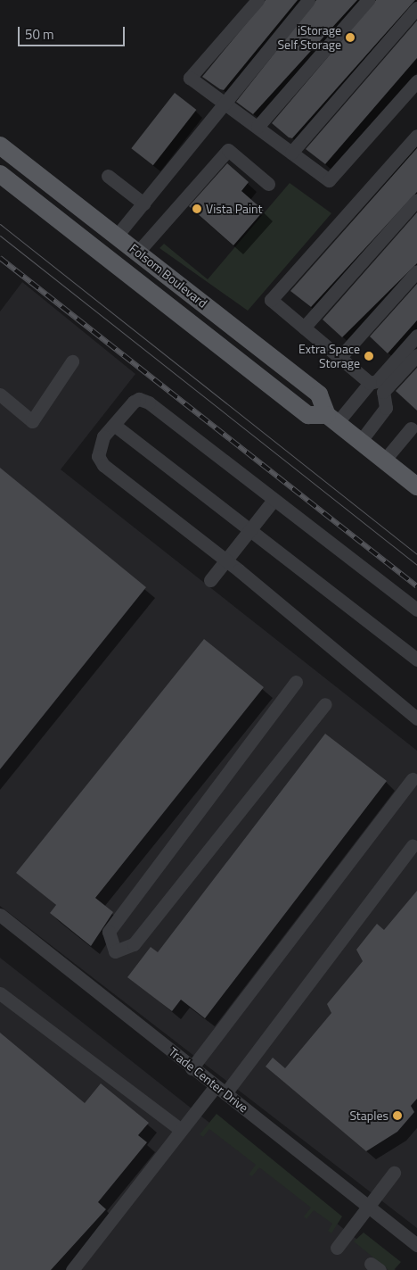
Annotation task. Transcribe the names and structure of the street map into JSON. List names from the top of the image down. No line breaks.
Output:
{"streets":{"main road":["Folsom Boulevard"],"street":["Trade Center Drive"]},"places":["iStorage Self Storage","Vista Paint","Extra Space Storage","Staples"],"scale_bar":"50 m"}
